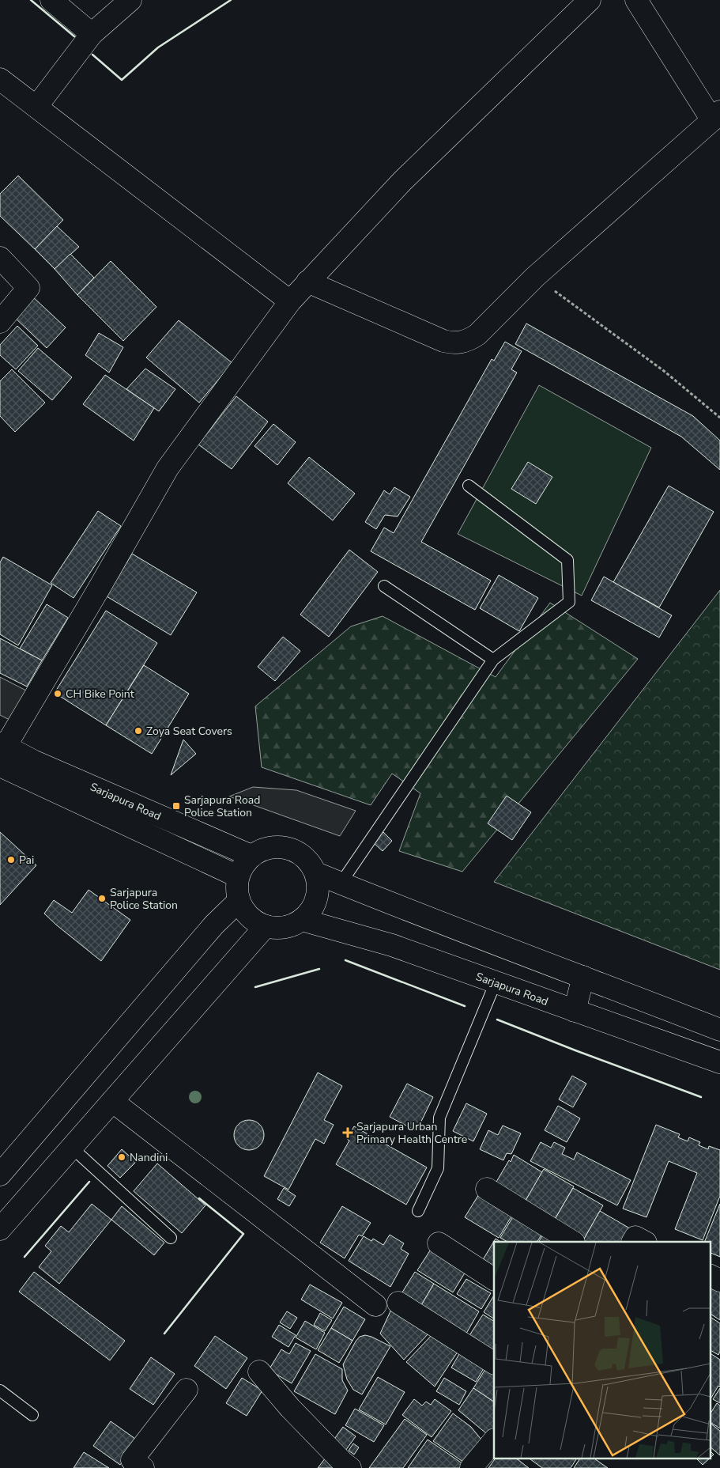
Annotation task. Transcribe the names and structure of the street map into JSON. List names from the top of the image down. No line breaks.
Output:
{"streets":{"street":["Sarjapura Road"]},"places":{"other":["CH Bike Point","Zoya Seat Covers","Pai","Sarjapura Police Station","Nandini"],"transit":["Sarjapura Road Police Station"],"health":["Sarjapura Urban Primary Health Centre"]}}
